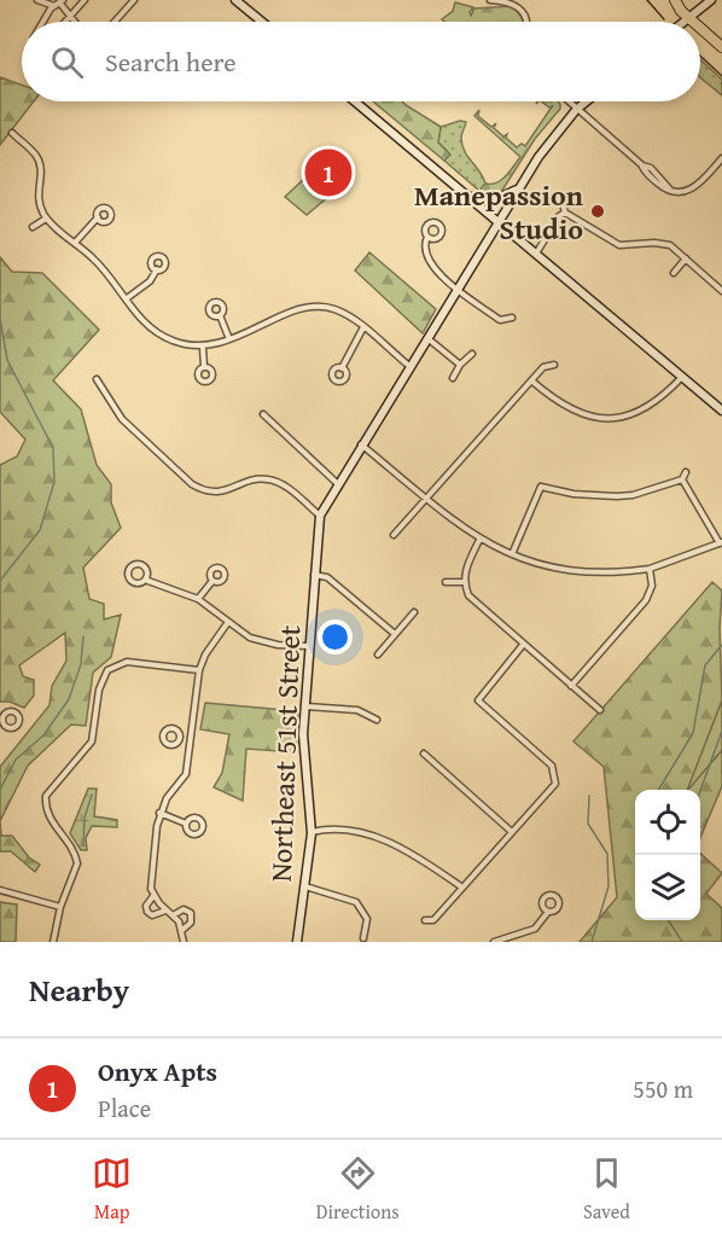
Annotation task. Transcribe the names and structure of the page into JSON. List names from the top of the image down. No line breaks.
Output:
{"streets":{"main road":["Northeast 51st Street"]},"places":["Manepassion Studio"],"page":{"search":"Search here","pins":"1","heading":"Nearby","list":[{"mark":"1","name":"Onyx Apts","note":"Place","value":"550 m"}],"nav":["Map","Directions","Saved"]}}
